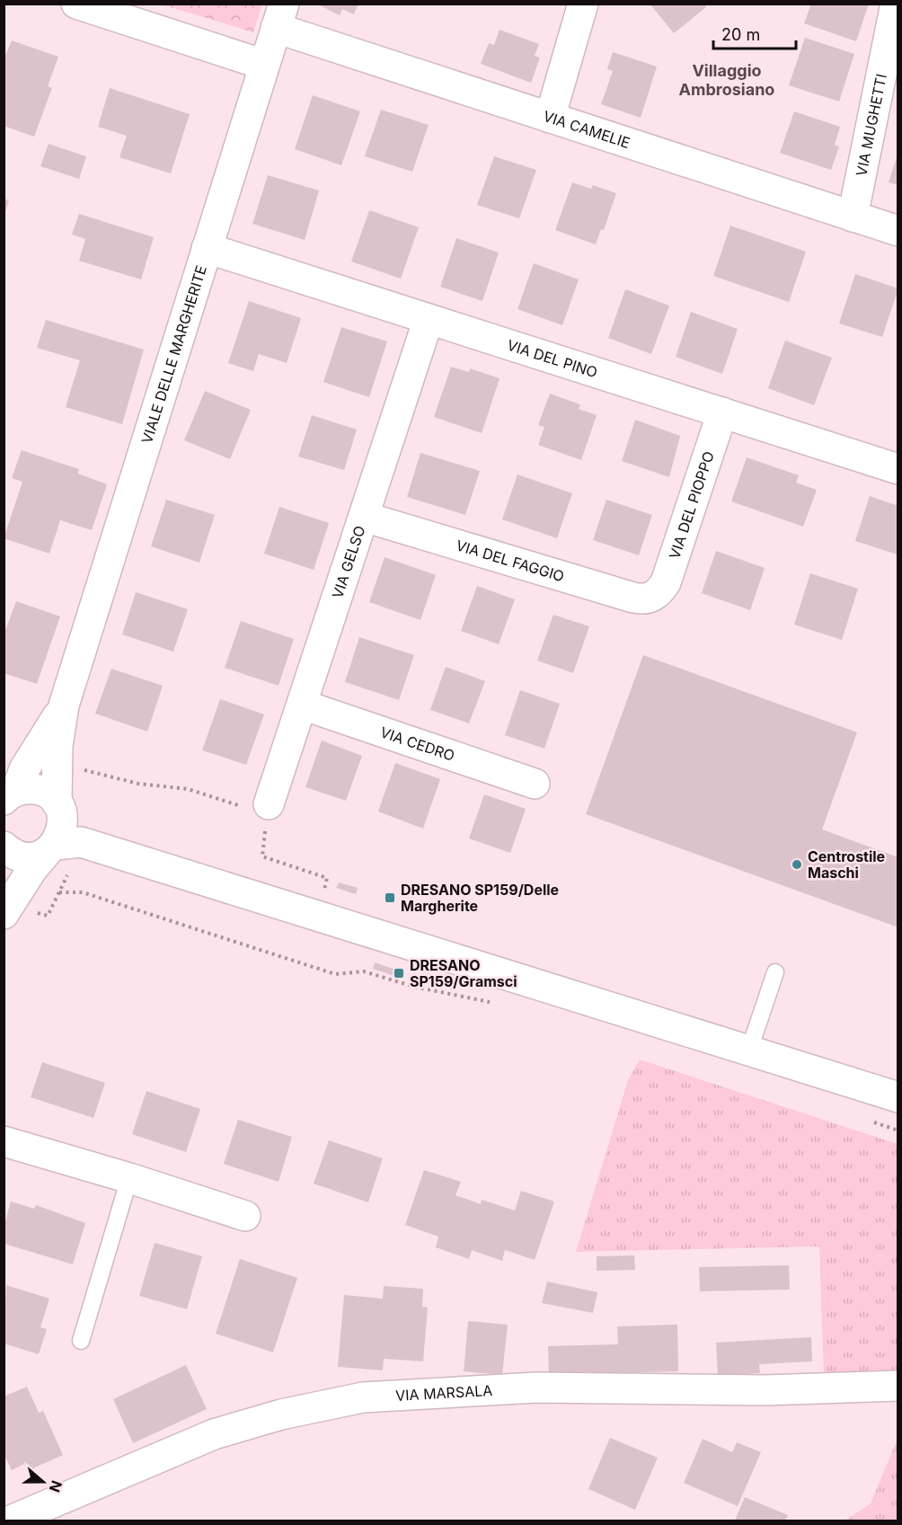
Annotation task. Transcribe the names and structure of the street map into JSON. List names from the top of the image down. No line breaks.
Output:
{"streets":{"street":["VIA MUGHETTI","VIA CAMELIE","VIALE DELLE MARGHERITE","VIA DEL PINO","VIA DEL PIOPPO","VIA DEL FAGGIO","VIA GELSO","VIA CEDRO","VIA MARSALA"]},"crossings":[["VIA MUGHETTI","VIA CAMELIE"],["VIA CAMELIE","VIALE DELLE MARGHERITE"],["VIALE DELLE MARGHERITE","VIA DEL PINO"],["VIA DEL PINO","VIA DEL PIOPPO"],["VIA DEL PINO","VIA GELSO"],["VIA DEL PIOPPO","VIA DEL FAGGIO"],["VIA DEL FAGGIO","VIA GELSO"],["VIA GELSO","VIA CEDRO"]],"districts":["Villaggio Ambrosiano"],"places":{"other":["Centrostile Maschi"],"transit":["DRESANO SP159/Delle Margherite","DRESANO SP159/Gramsci"]},"scale_bar":"20 m","north":"right"}
